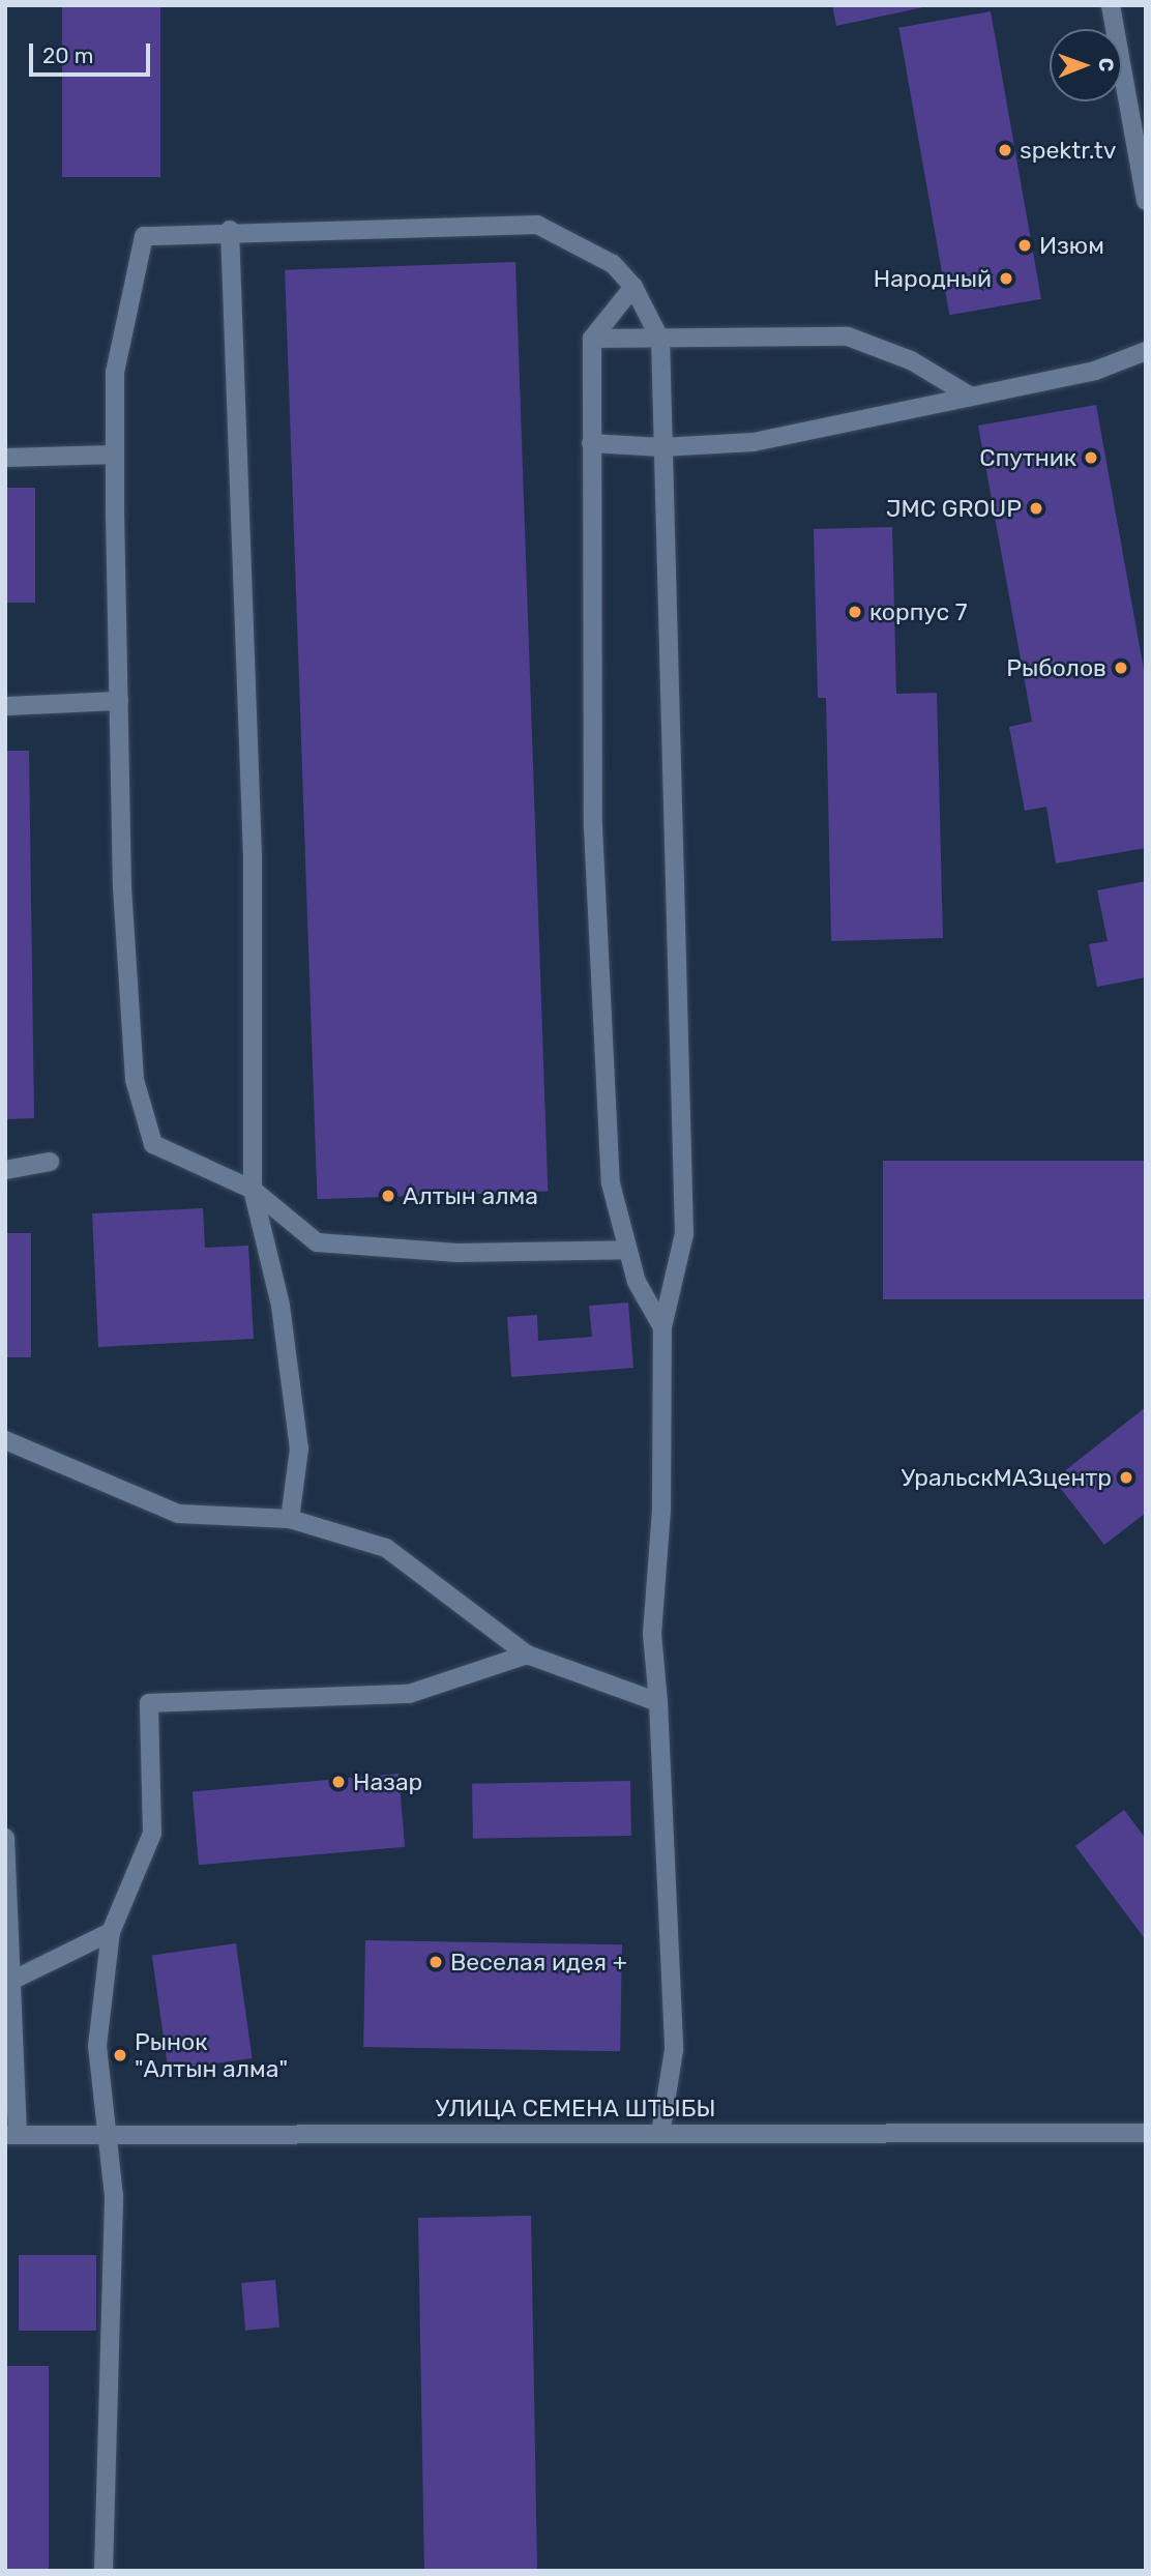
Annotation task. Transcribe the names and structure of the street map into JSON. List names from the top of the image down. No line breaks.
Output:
{"streets":{"street":["УЛИЦА СЕМЕНА ШТЫБЫ"]},"places":["spektr.tv","Изюм","Народный","Спутник","JMC GROUP","корпус 7","Рыболов","Алтын алма","УральскМАЗцентр","Назар","Веселая идея +","Рынок \"Алтын алма\""],"scale_bar":"20 m","north":"right"}
